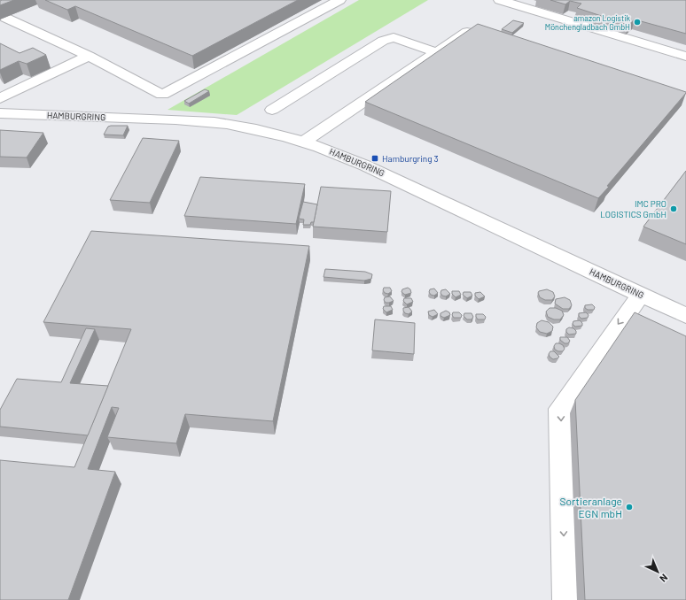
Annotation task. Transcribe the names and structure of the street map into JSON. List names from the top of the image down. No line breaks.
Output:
{"streets":{"street":["HAMBURGRING"]},"places":{"other":["amazon Logistik Mönchengladbach GmbH","IMC PRO LOGISTICS GmbH","Sortieranlage EGN mbH"],"transit":["Hamburgring 3"]},"north":"bottom right"}
